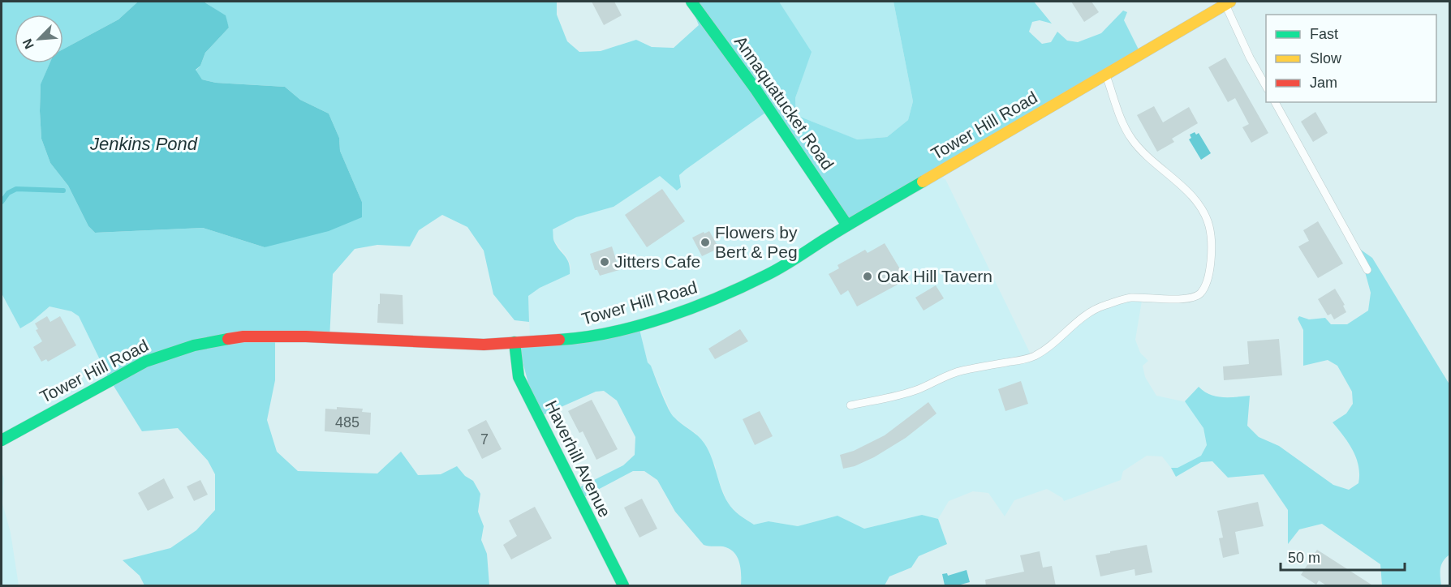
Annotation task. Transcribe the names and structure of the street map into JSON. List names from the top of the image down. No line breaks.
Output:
{"streets":{"main road":["Annaquatucket Road","Tower Hill Road","Haverhill Avenue"]},"crossings":[["Annaquatucket Road","Tower Hill Road"],["Tower Hill Road","Haverhill Avenue"]],"water":["Jenkins Pond"],"places":["Flowers by Bert & Peg","Jitters Cafe","Oak Hill Tavern"],"house_numbers":["485","7"],"legend":["Fast","Slow","Jam"],"scale_bar":"50 m","north":"bottom left"}
